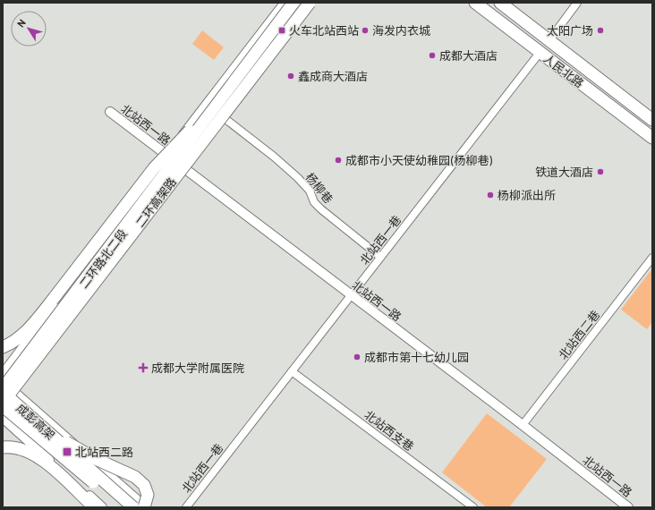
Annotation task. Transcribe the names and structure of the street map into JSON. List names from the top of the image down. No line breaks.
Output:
{"streets":{"main road":["人民北路","二环高架路","二环路北二段","成彭高架"],"street":["北站西一路","杨柳巷","北站西一巷","北站西二巷","北站西支巷"]},"crossings":[["人民北路","北站西一巷"],["北站西一路","北站西一巷"],["北站西一路","二环路北二段"],["北站西一路","北站西二巷"],["杨柳巷","北站西一巷"],["杨柳巷","二环路北二段"],["北站西一巷","北站西支巷"]],"places":{"transit":["火车北站西站","北站西二路"],"other":["海发内衣城","太阳广场","成都大酒店","鑫成商大酒店","成都市小天使幼稚园(杨柳巷)","铁道大酒店","杨柳派出所","成都市第十七幼儿园"],"health":["成都大学附属医院"]},"north":"top left"}
